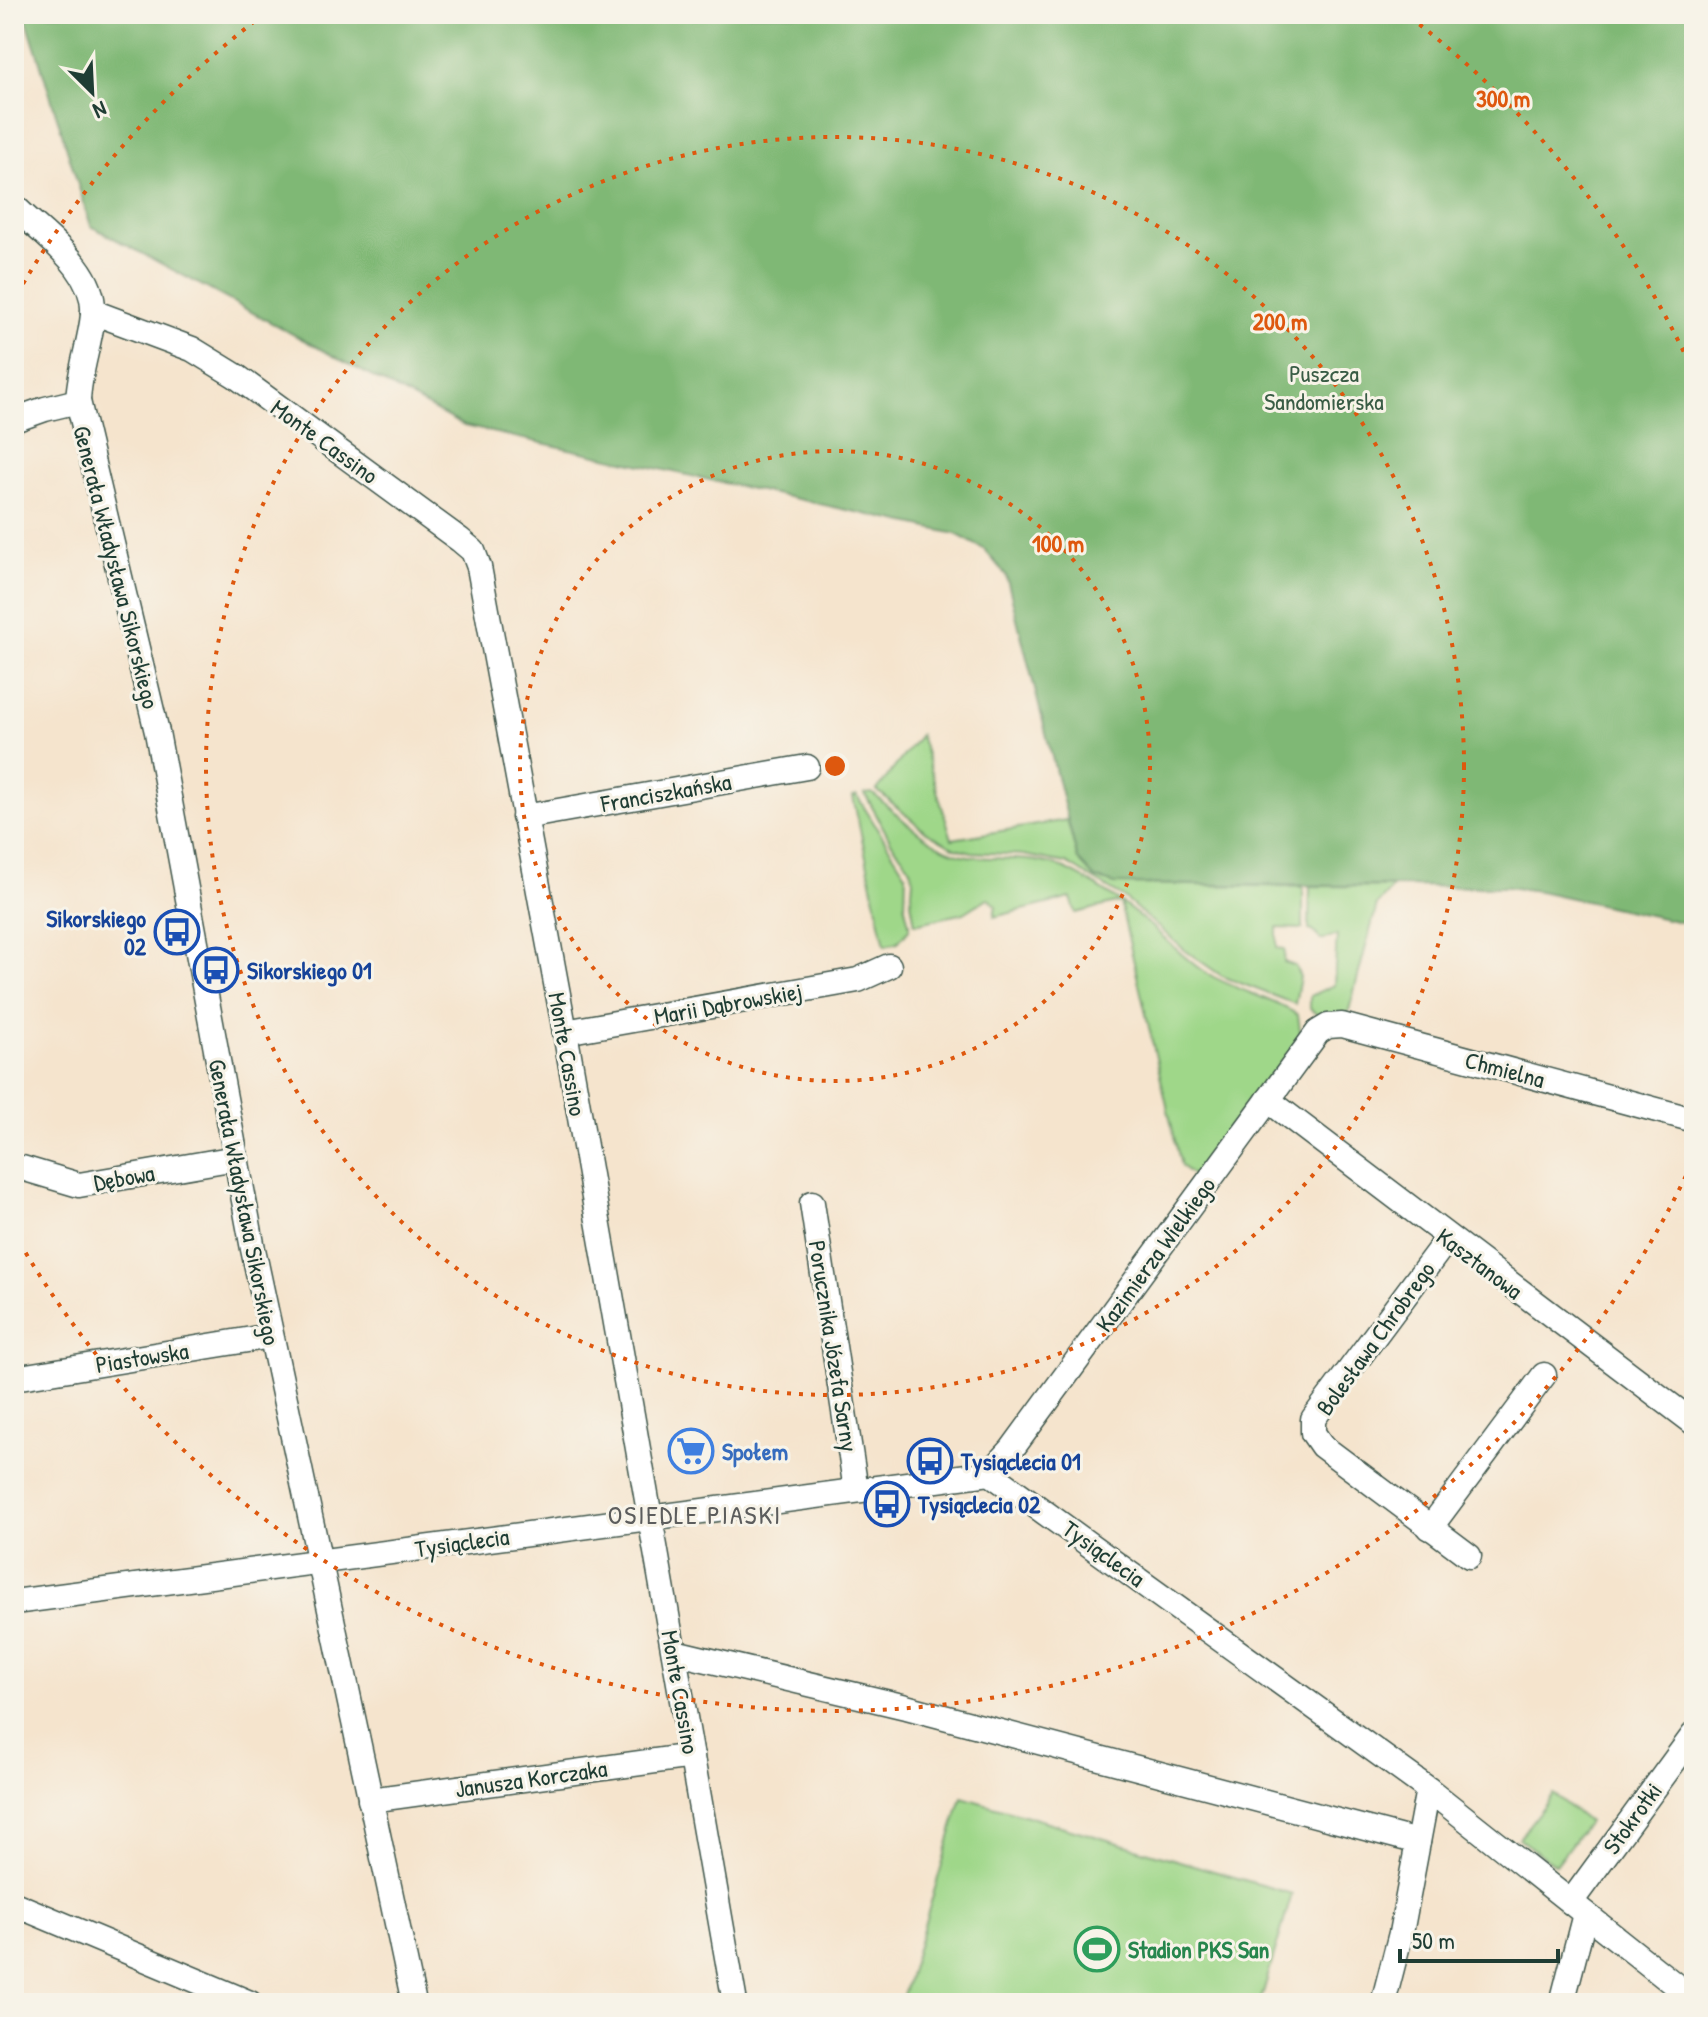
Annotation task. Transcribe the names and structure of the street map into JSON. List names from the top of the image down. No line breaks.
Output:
{"streets":{"street":["Monte Cassino","Generała Władysława Sikorskiego","Franciszkańska","Marii Dąbrowskiej","Chmielna","Dębowa","Kazimierza Wielkiego","Kasztanowa","Bolesława Chrobrego","Porucznika Józefa Sarny","Piastowska","Tysiąclecia","Janusza Korczaka","Stokrotki"]},"crossings":[["Monte Cassino","Generała Władysława Sikorskiego"],["Monte Cassino","Franciszkańska"],["Monte Cassino","Marii Dąbrowskiej"],["Monte Cassino","Tysiąclecia"],["Monte Cassino","Janusza Korczaka"],["Generała Władysława Sikorskiego","Dębowa"],["Generała Władysława Sikorskiego","Piastowska"],["Generała Władysława Sikorskiego","Tysiąclecia"],["Generała Władysława Sikorskiego","Janusza Korczaka"],["Chmielna","Kazimierza Wielkiego"],["Kazimierza Wielkiego","Kasztanowa"],["Kazimierza Wielkiego","Tysiąclecia"],["Kasztanowa","Bolesława Chrobrego"],["Porucznika Józefa Sarny","Tysiąclecia"],["Tysiąclecia","Stokrotki"]],"districts":["OSIEDLE PIASKI"],"parks":["Puszcza Sandomierska"],"places":{"bus stop":["Sikorskiego 02","Sikorskiego 01","Tysiąclecia 01","Tysiąclecia 02"],"supermarket":["Społem"],"sports":["Stadion PKS San"]},"scale_bar":"50 m","north":"bottom right","rings":["300 m","200 m","100 m"]}
